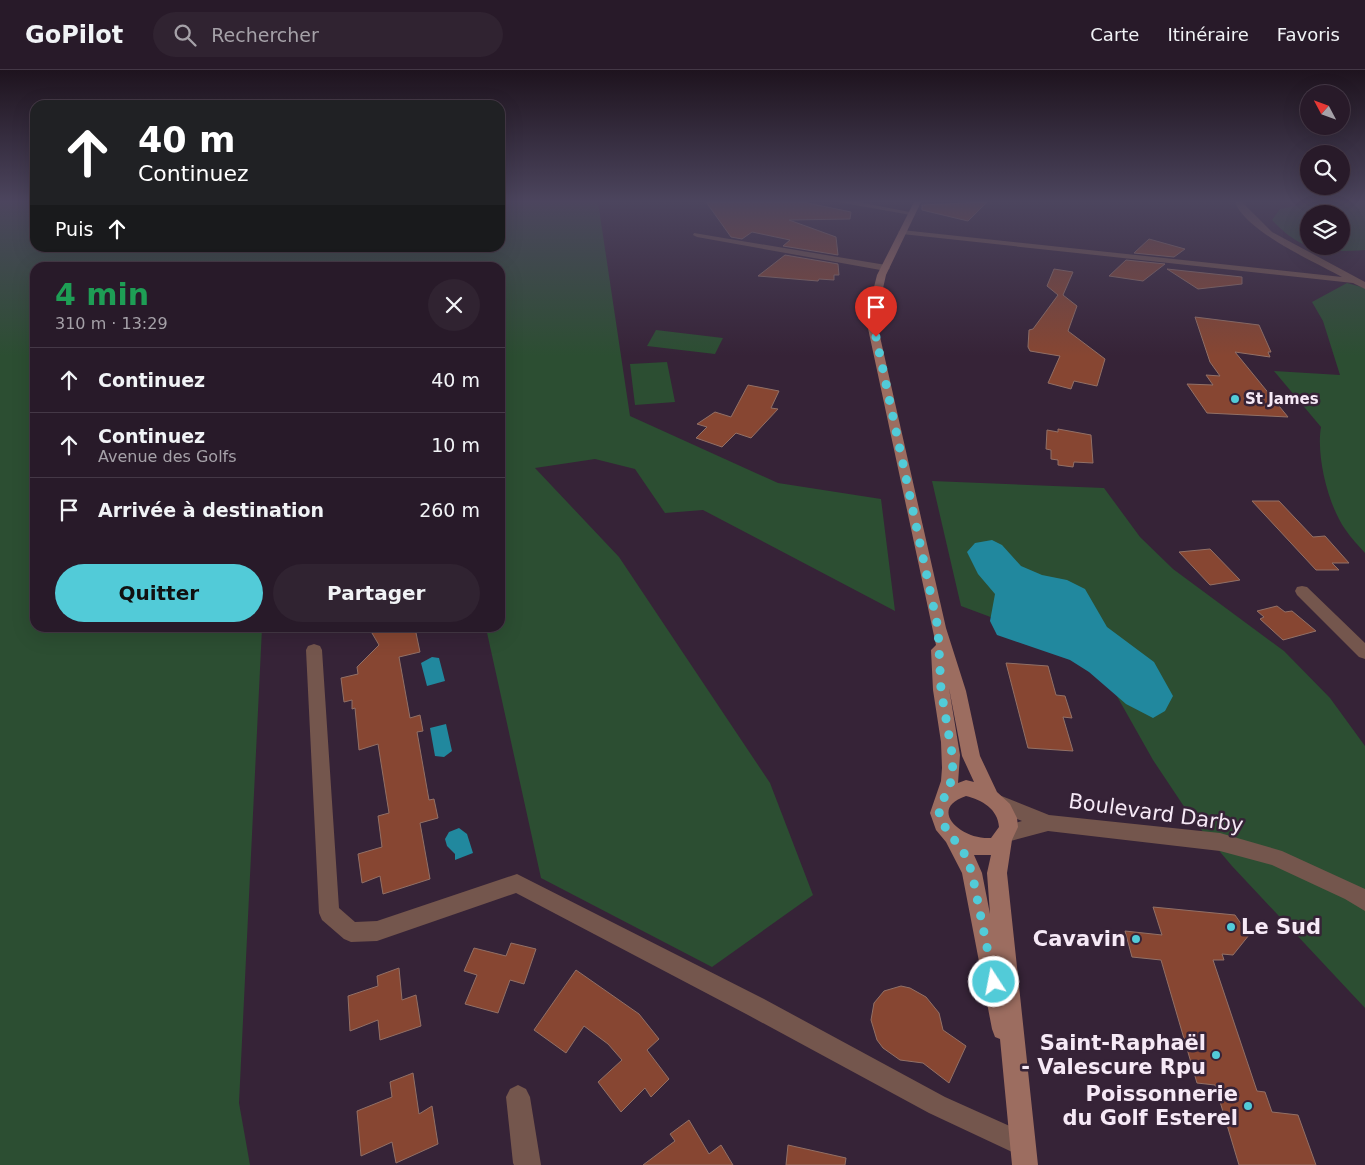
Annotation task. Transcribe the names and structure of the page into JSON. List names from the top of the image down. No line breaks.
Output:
{"streets":{"street":["Boulevard Darby"]},"places":["St James","Le Sud","Cavavin","Saint-Raphaël - Valescure Rpu","Poissonnerie du Golf Esterel"],"north":"top left","page":{"header":"GoPilot","search":"Rechercher","nav":["Carte","Itinéraire","Favoris"],"turn":["40 m","Continuez"],"then":"Puis","heading":["4 min","310 m · 13:29"],"list":[{"name":"Continuez","value":"40 m"},{"name":"Continuez","note":"Avenue des Golfs","value":"10 m"},{"name":"Arrivée à destination","value":"260 m"}],"buttons":["Quitter","Partager"]}}
